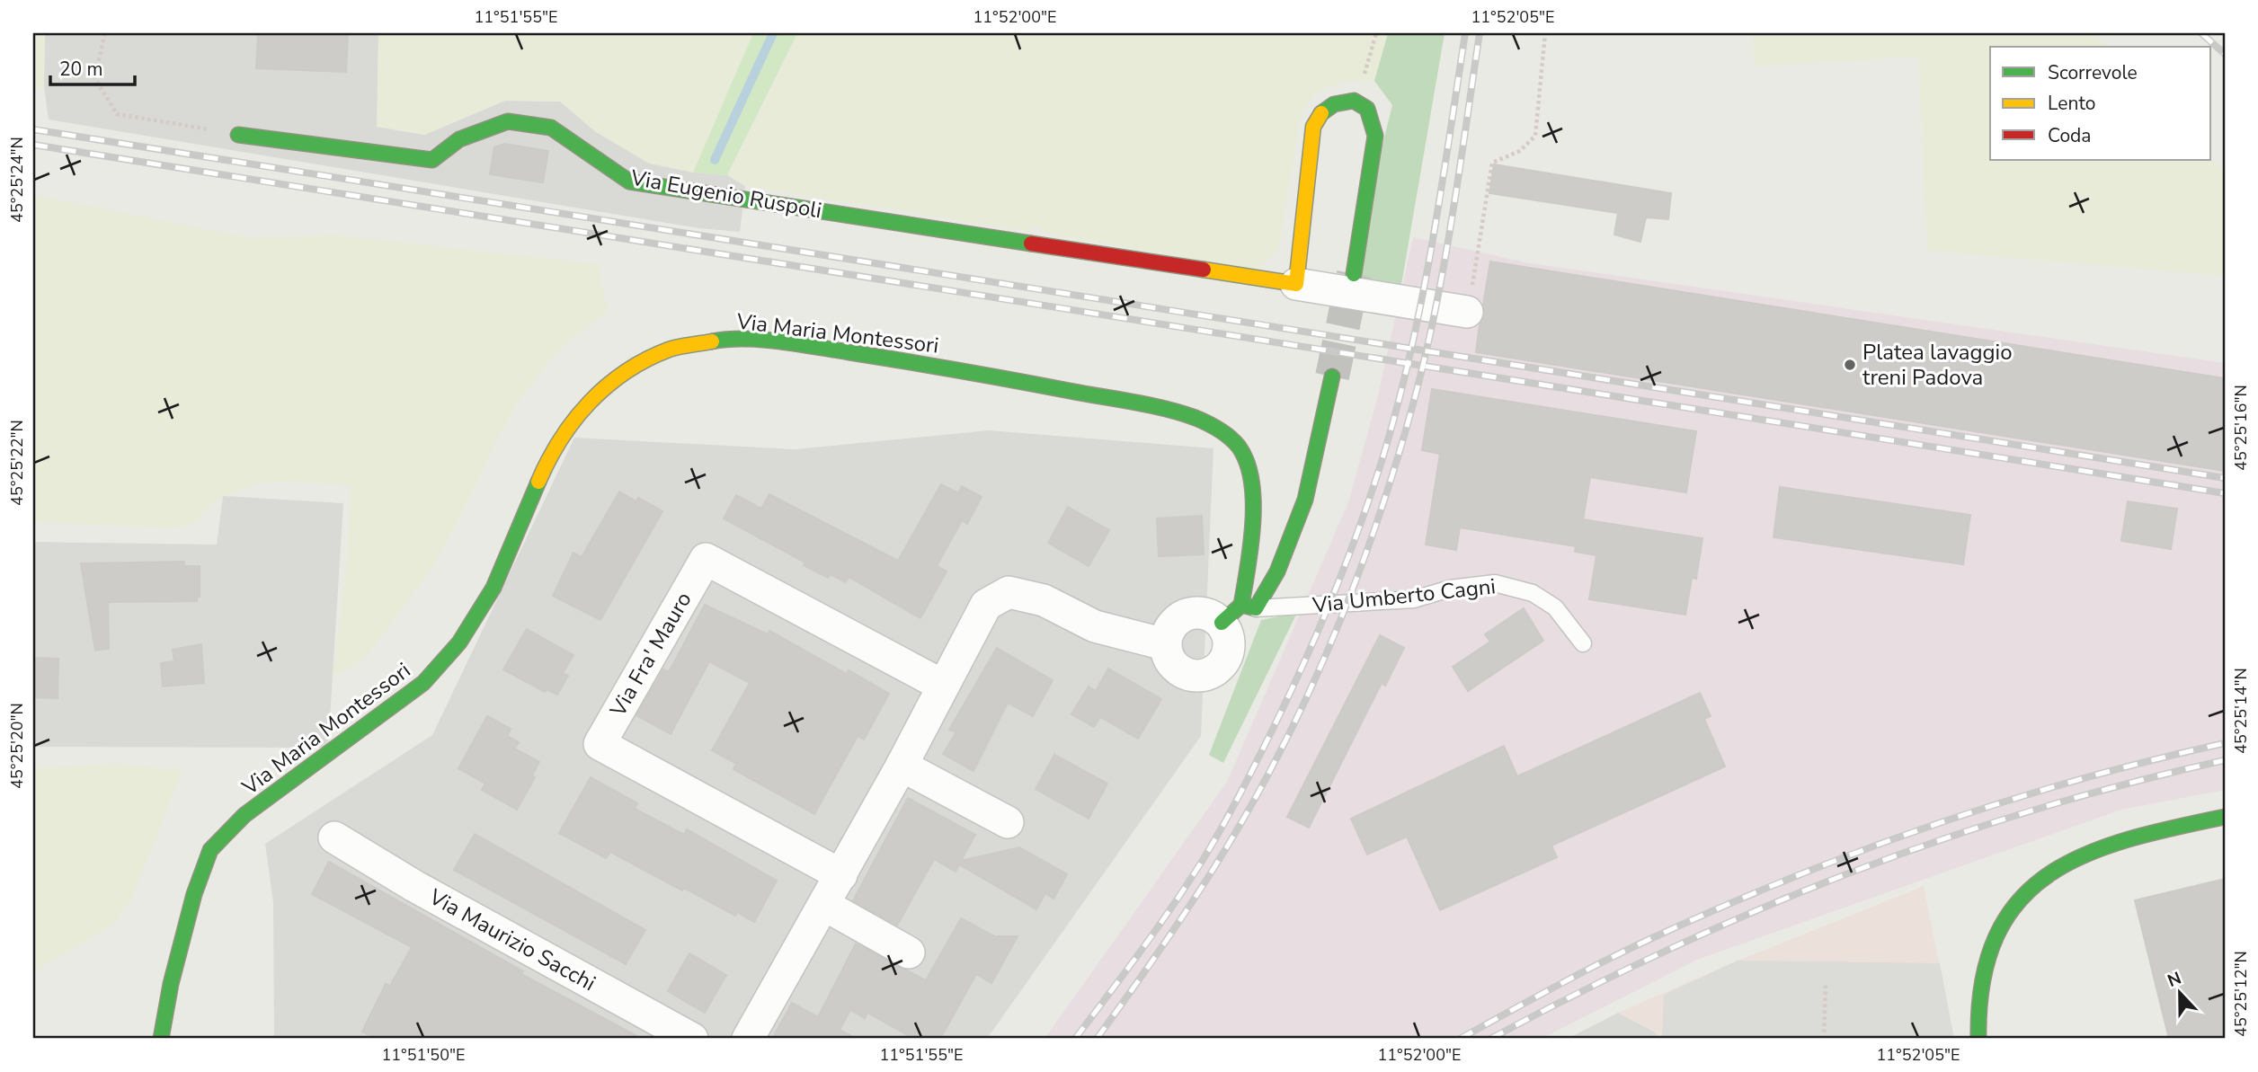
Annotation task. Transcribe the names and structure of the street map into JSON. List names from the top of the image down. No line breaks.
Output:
{"streets":{"street":["Via Eugenio Ruspoli","Via Maria Montessori","Via Umberto Cagni","Via Fra' Mauro","Via Maurizio Sacchi"]},"crossings":[["Via Maria Montessori","Via Umberto Cagni"]],"places":["Platea lavaggio treni Padova"],"legend":["Scorrevole","Lento","Coda"],"scale_bar":"20 m","north":"top","coordinates":["11°51'55\"E","11°52'00\"E","11°52'05\"E","45°25'24\"N","45°25'16\"N","45°25'22\"N","45°25'14\"N","45°25'20\"N","45°25'12\"N","11°51'50\"E"]}
